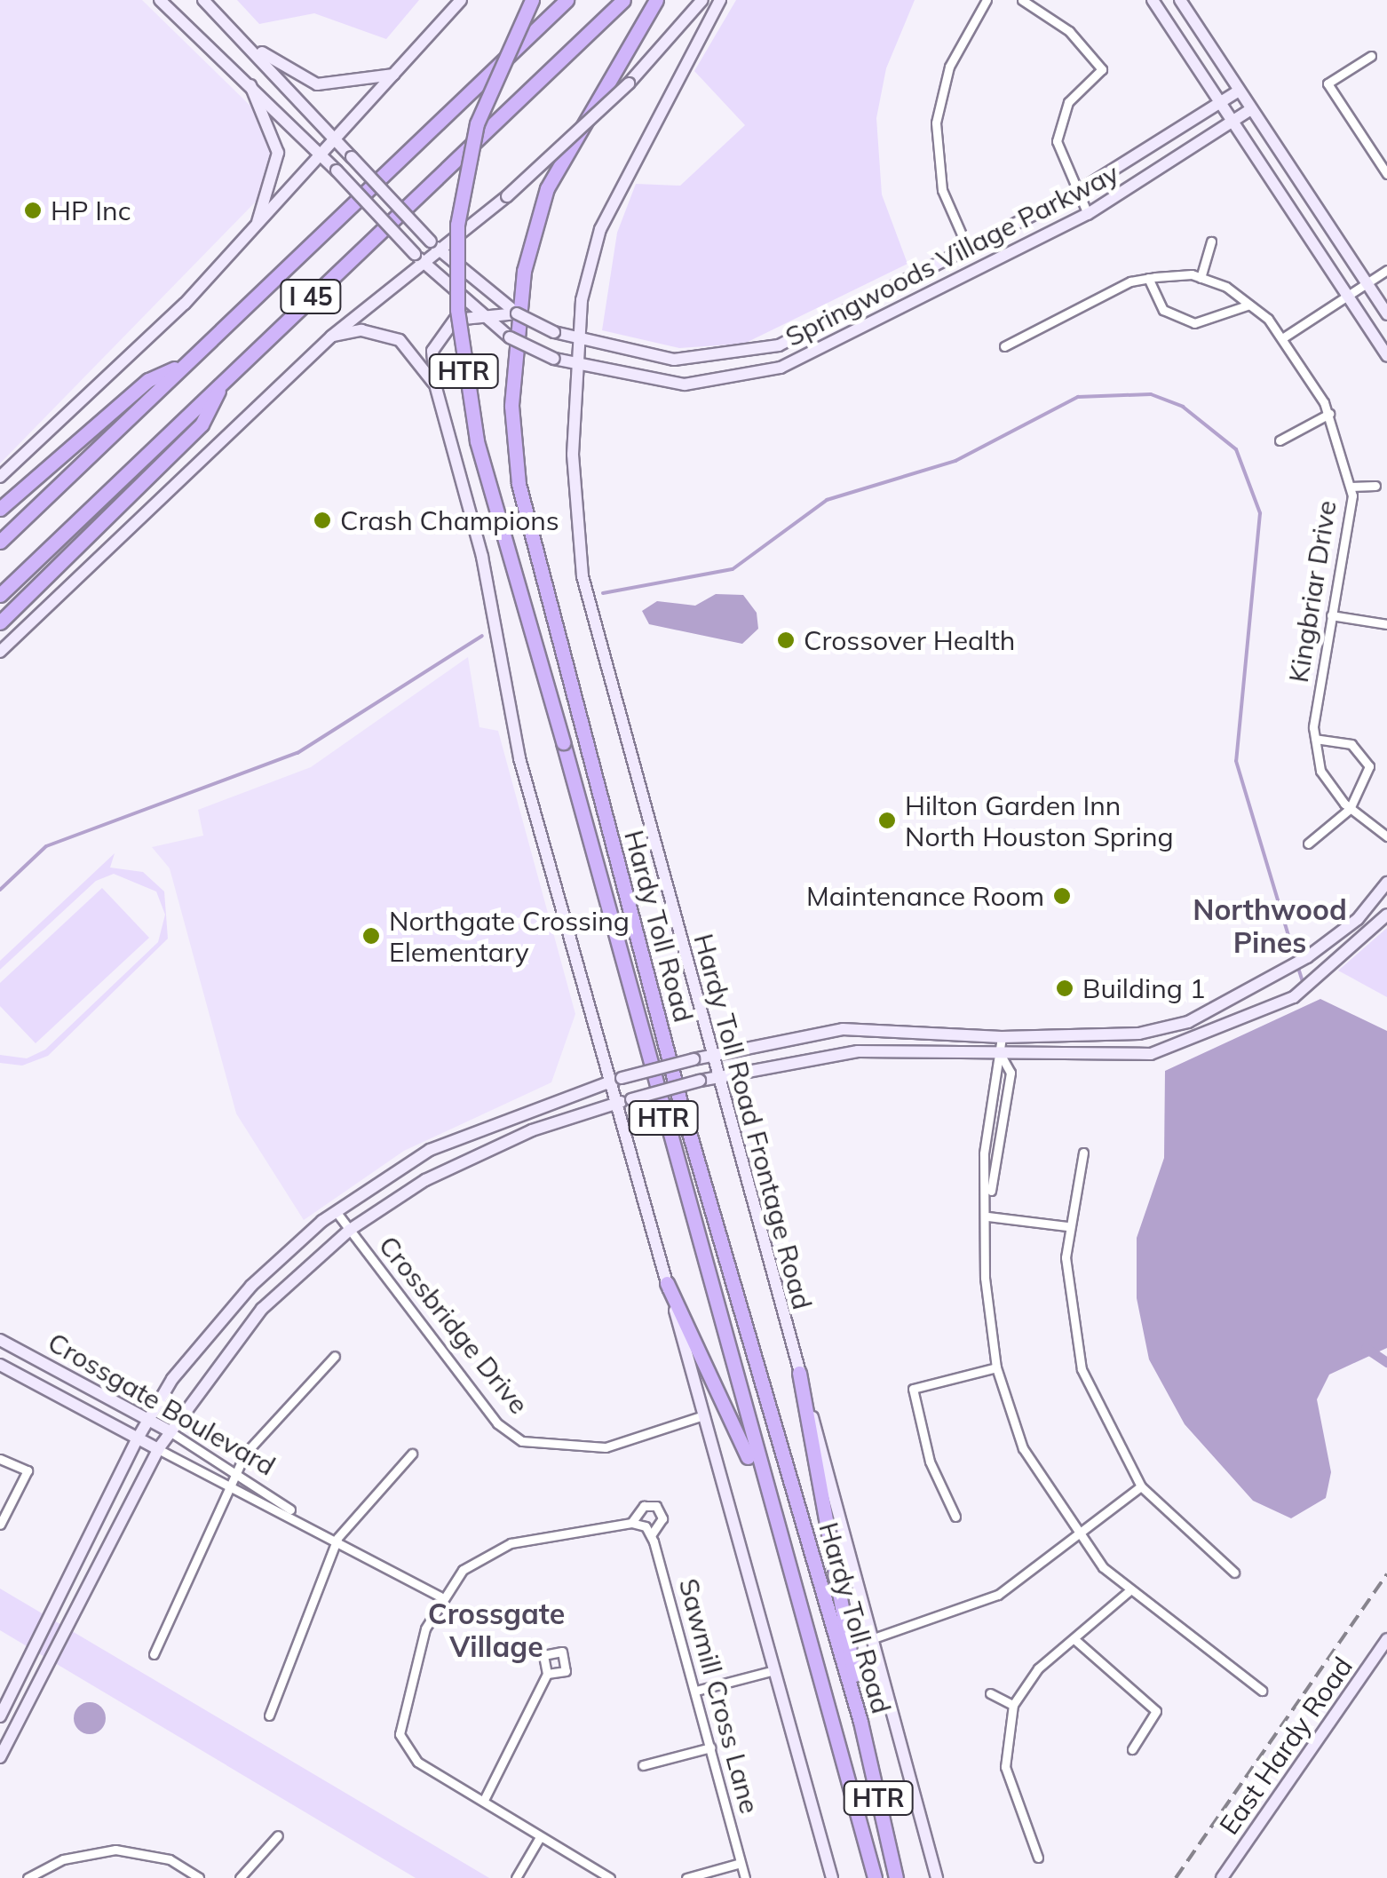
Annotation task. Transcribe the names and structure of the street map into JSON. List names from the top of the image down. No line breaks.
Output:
{"streets":{"highway":["I 45","HTR","Hardy Toll Road"],"main road":["Springwoods Village Parkway","Hardy Toll Road Frontage Road","Crossgate Boulevard","East Hardy Road"],"street":["Kingbriar Drive","Crossbridge Drive","Sawmill Cross Lane"]},"crossings":[["Springwoods Village Parkway","Hardy Toll Road Frontage Road"]],"districts":["Northwood Pines","Crossgate Village"],"places":["HP Inc","Crash Champions","Crossover Health","Hilton Garden Inn North Houston Spring","Maintenance Room","Northgate Crossing Elementary","Building 1"]}
